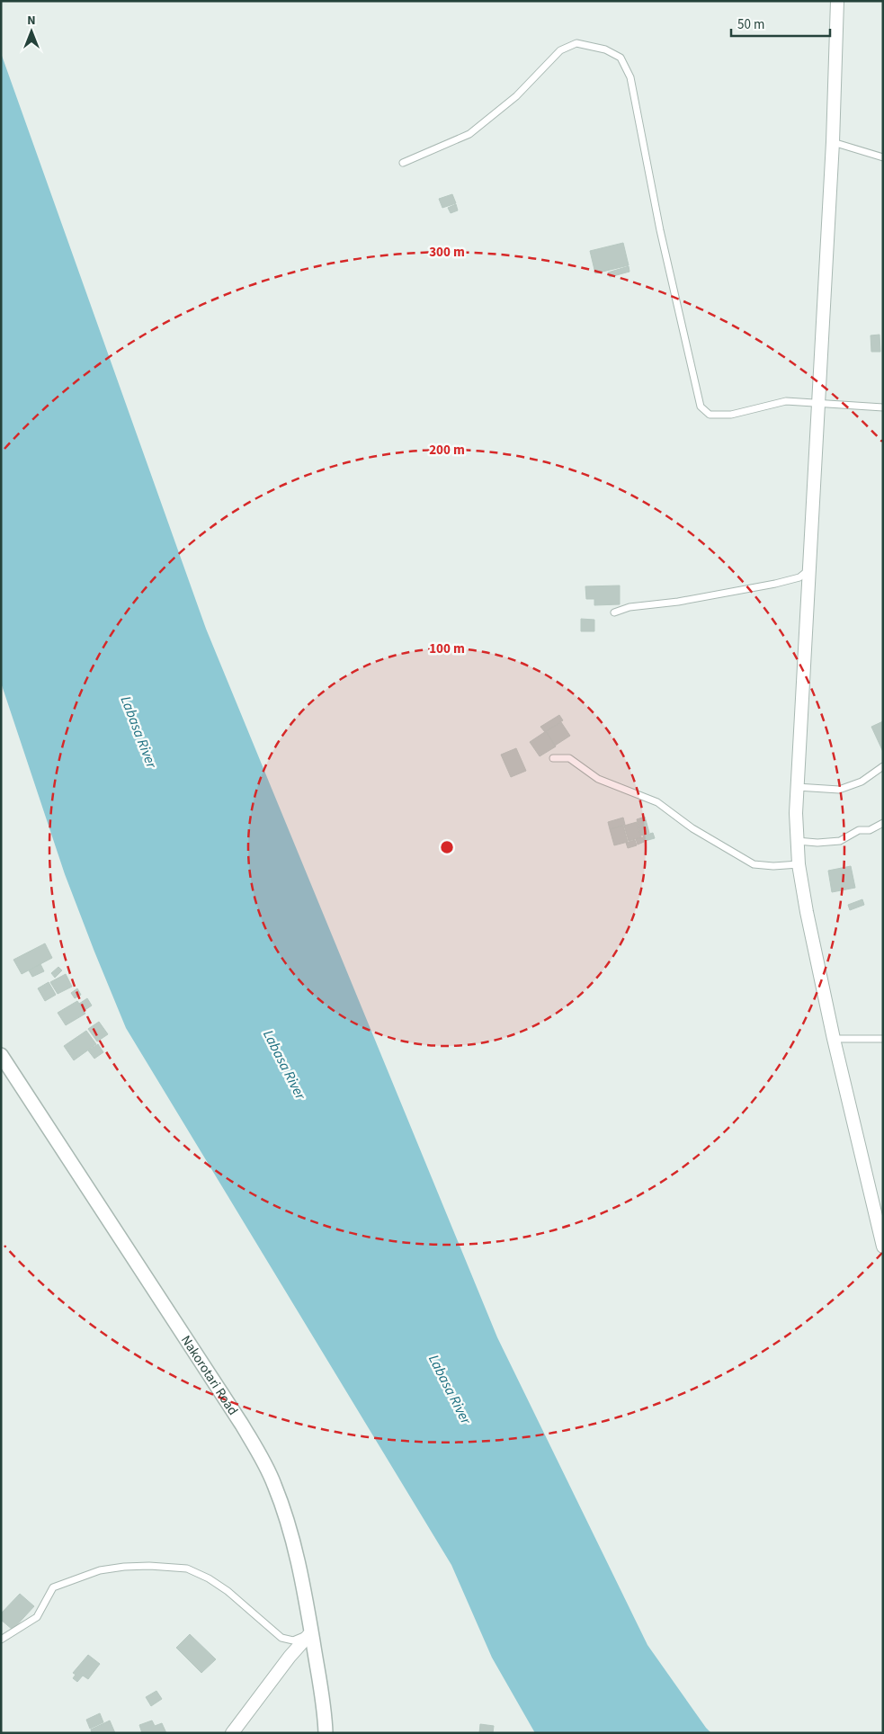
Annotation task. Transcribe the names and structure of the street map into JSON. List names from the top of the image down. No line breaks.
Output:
{"streets":{"street":["Nakorotari Road"]},"water":["Labasa River"],"scale_bar":"50 m","north":"top","rings":["300 m","200 m","100 m"]}
